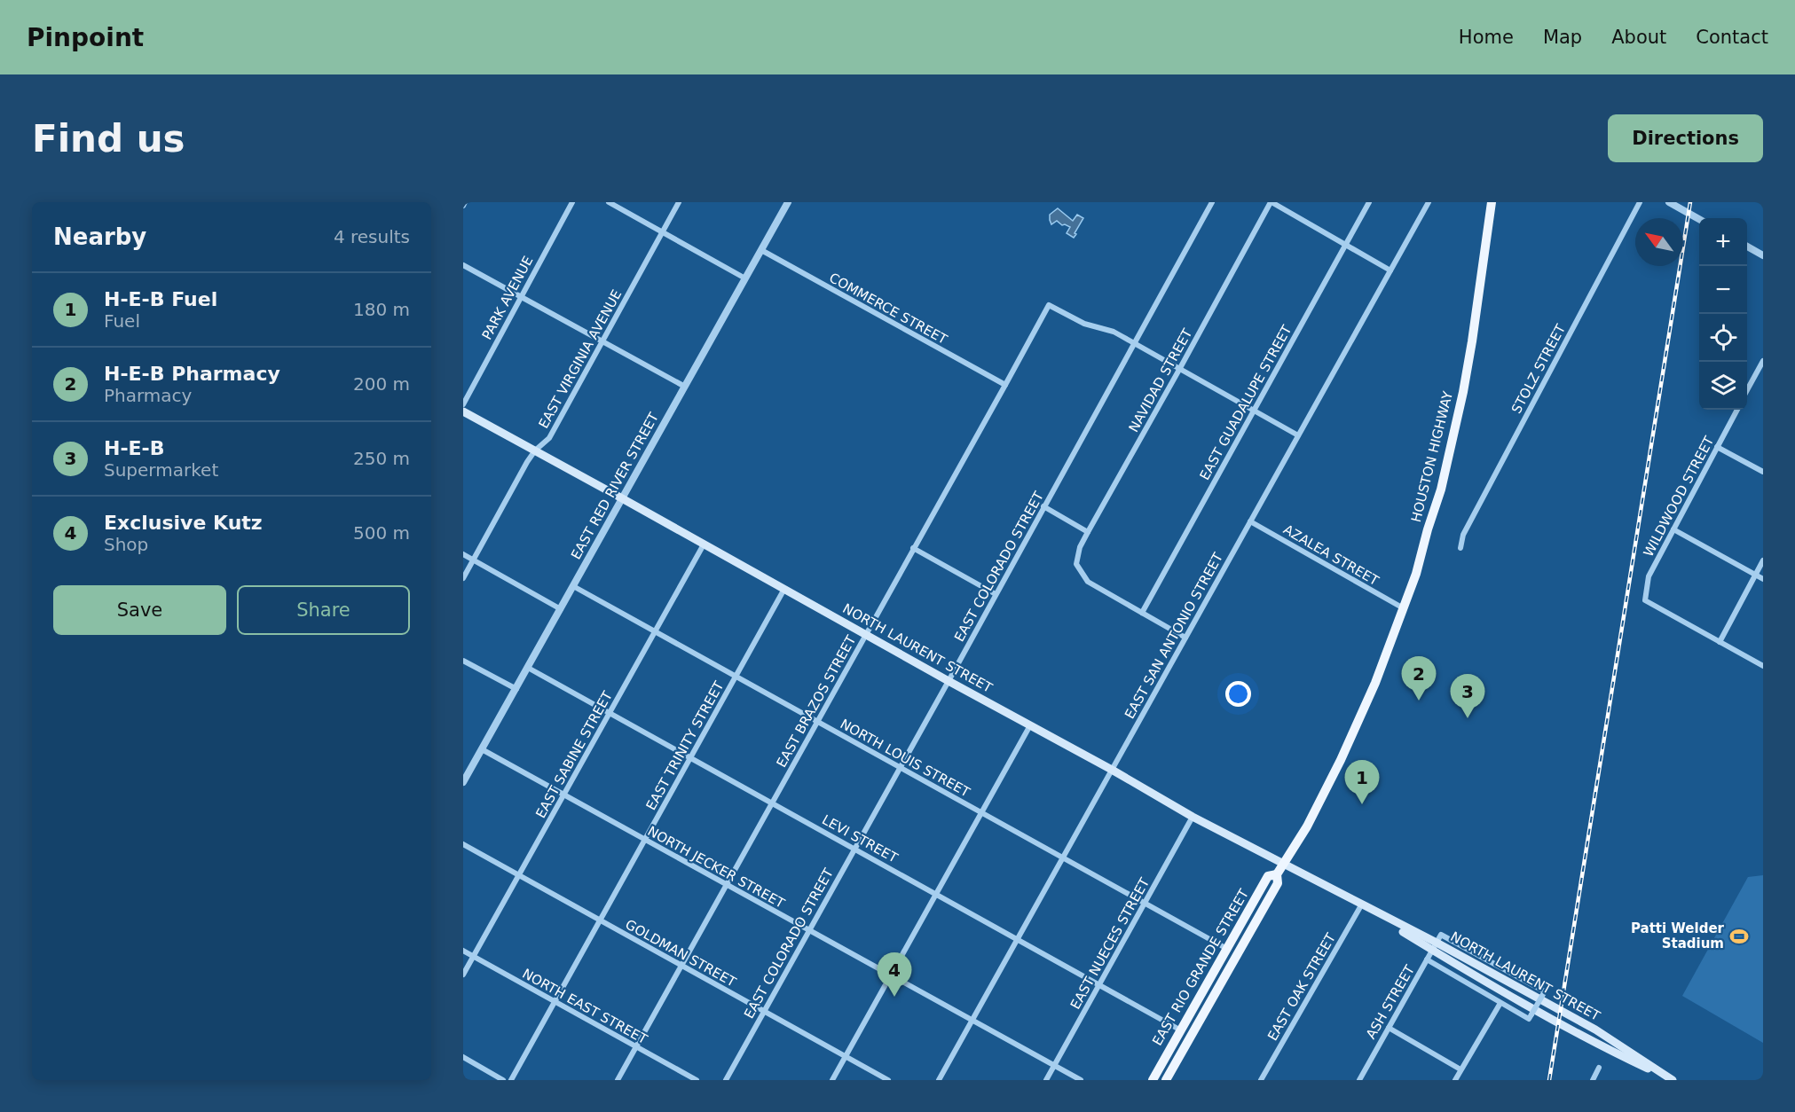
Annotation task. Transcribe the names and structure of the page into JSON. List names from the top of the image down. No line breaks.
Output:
{"streets":{"main road":["HOUSTON HIGHWAY","NORTH LAURENT STREET","EAST RIO GRANDE STREET"],"street":["PARK AVENUE","COMMERCE STREET","EAST VIRGINIA AVENUE","STOLZ STREET","NAVIDAD STREET","EAST GUADALUPE STREET","EAST RED RIVER STREET","WILDWOOD STREET","AZALEA STREET","EAST COLORADO STREET","EAST SAN ANTONIO STREET","EAST BRAZOS STREET","EAST TRINITY STREET","EAST SABINE STREET","NORTH LOUIS STREET","LEVI STREET","NORTH JECKER STREET","EAST NUECES STREET","GOLDMAN STREET","EAST OAK STREET","ASH STREET","NORTH EAST STREET"]},"crossings":[["COMMERCE STREET","EAST RED RIVER STREET"],["COMMERCE STREET","EAST BRAZOS STREET"],["EAST VIRGINIA AVENUE","NORTH LAURENT STREET"],["NAVIDAD STREET","EAST GUADALUPE STREET"],["HOUSTON HIGHWAY","AZALEA STREET"],["HOUSTON HIGHWAY","EAST RIO GRANDE STREET"],["EAST RED RIVER STREET","NORTH LAURENT STREET"],["EAST RED RIVER STREET","NORTH LOUIS STREET"],["EAST RED RIVER STREET","LEVI STREET"],["EAST RED RIVER STREET","NORTH JECKER STREET"],["AZALEA STREET","EAST SAN ANTONIO STREET"],["EAST COLORADO STREET","NORTH LAURENT STREET"],["EAST COLORADO STREET","EAST BRAZOS STREET"],["EAST COLORADO STREET","NORTH LOUIS STREET"],["EAST COLORADO STREET","LEVI STREET"],["EAST COLORADO STREET","NORTH JECKER STREET"],["EAST COLORADO STREET","GOLDMAN STREET"],["EAST SAN ANTONIO STREET","NORTH LAURENT STREET"],["EAST SAN ANTONIO STREET","NORTH LOUIS STREET"],["EAST SAN ANTONIO STREET","LEVI STREET"],["EAST SAN ANTONIO STREET","NORTH JECKER STREET"],["NORTH LAURENT STREET","EAST BRAZOS STREET"],["NORTH LAURENT STREET","EAST TRINITY STREET"],["NORTH LAURENT STREET","EAST SABINE STREET"],["NORTH LAURENT STREET","EAST NUECES STREET"],["NORTH LAURENT STREET","EAST RIO GRANDE STREET"],["NORTH LAURENT STREET","EAST OAK STREET"],["NORTH LAURENT STREET","ASH STREET"],["EAST BRAZOS STREET","NORTH LOUIS STREET"],["EAST BRAZOS STREET","LEVI STREET"],["EAST BRAZOS STREET","NORTH JECKER STREET"],["EAST BRAZOS STREET","GOLDMAN STREET"],["EAST BRAZOS STREET","NORTH EAST STREET"],["EAST TRINITY STREET","NORTH LOUIS STREET"],["EAST TRINITY STREET","LEVI STREET"],["EAST TRINITY STREET","NORTH JECKER STREET"],["EAST TRINITY STREET","GOLDMAN STREET"],["EAST TRINITY STREET","NORTH EAST STREET"],["EAST SABINE STREET","NORTH LOUIS STREET"],["EAST SABINE STREET","LEVI STREET"],["EAST SABINE STREET","NORTH JECKER STREET"],["EAST SABINE STREET","GOLDMAN STREET"],["EAST SABINE STREET","NORTH EAST STREET"],["NORTH LOUIS STREET","EAST NUECES STREET"],["NORTH LOUIS STREET","EAST RIO GRANDE STREET"],["LEVI STREET","EAST NUECES STREET"],["LEVI STREET","EAST RIO GRANDE STREET"],["NORTH JECKER STREET","EAST NUECES STREET"]],"places":{"sports":["Patti Welder Stadium"]},"north":"top left","page":{"header":"Pinpoint","nav":["Home","Map","About","Contact"],"buttons":["Directions",["Save","Share"]],"title":"Find us","heading":["Nearby","4 results"],"map_buttons":["+","−"],"list":[{"mark":"1","name":"H-E-B Fuel","note":"Fuel","value":"180 m"},{"mark":"2","name":"H-E-B Pharmacy","note":"Pharmacy","value":"200 m"},{"mark":"3","name":"H-E-B","note":"Supermarket","value":"250 m"},{"mark":"4","name":"Exclusive Kutz","note":"Shop","value":"500 m"}],"pins":["2","3","1","4"]}}
